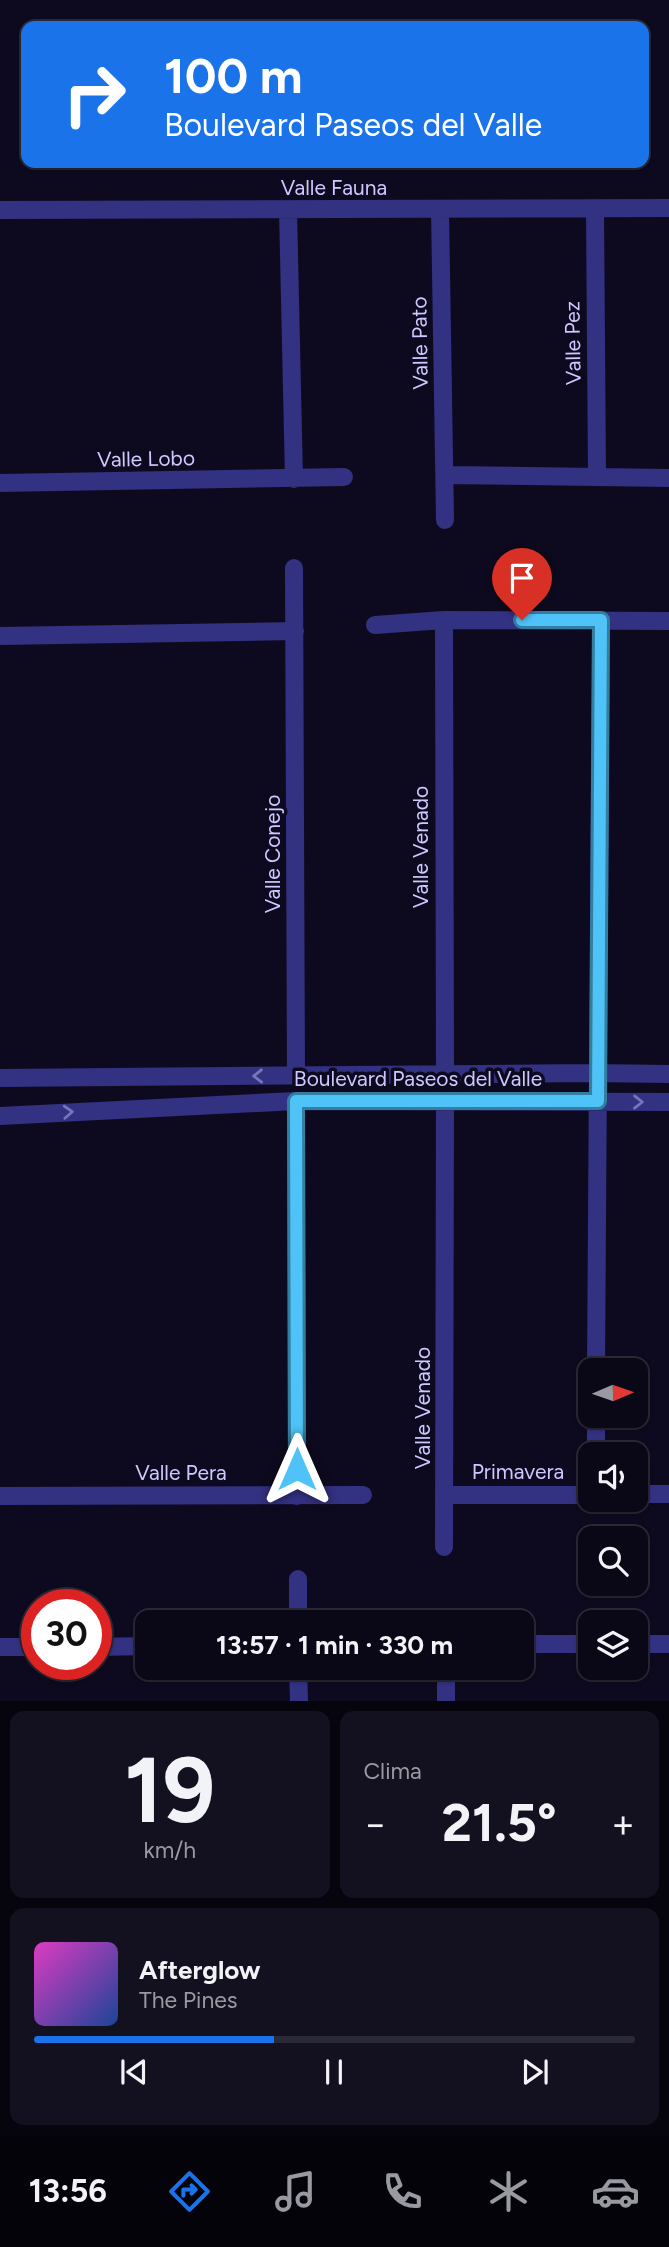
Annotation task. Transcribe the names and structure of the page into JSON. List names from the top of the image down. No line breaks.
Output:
{"streets":{"street":["Valle Fauna","Valle Pato","Valle Pez","Valle Lobo","Valle Venado","Valle Conejo","Boulevard Paseos del Valle","Primavera","Valle Pera"]},"crossings":[["Valle Fauna","Valle Pato"],["Valle Fauna","Valle Pez"],["Valle Venado","Boulevard Paseos del Valle"],["Valle Venado","Primavera"],["Valle Conejo","Boulevard Paseos del Valle"]],"north":"right","page":{"turn":["100 m","Boulevard Paseos del Valle"],"limit":"30","trip":"13:57 · 1 min · 330 m","tile":[["19","km/h"],"Clima"],"heat":["−","21.5°","+"],"song":["Afterglow","The Pines"],"tabs":"13:56"}}
